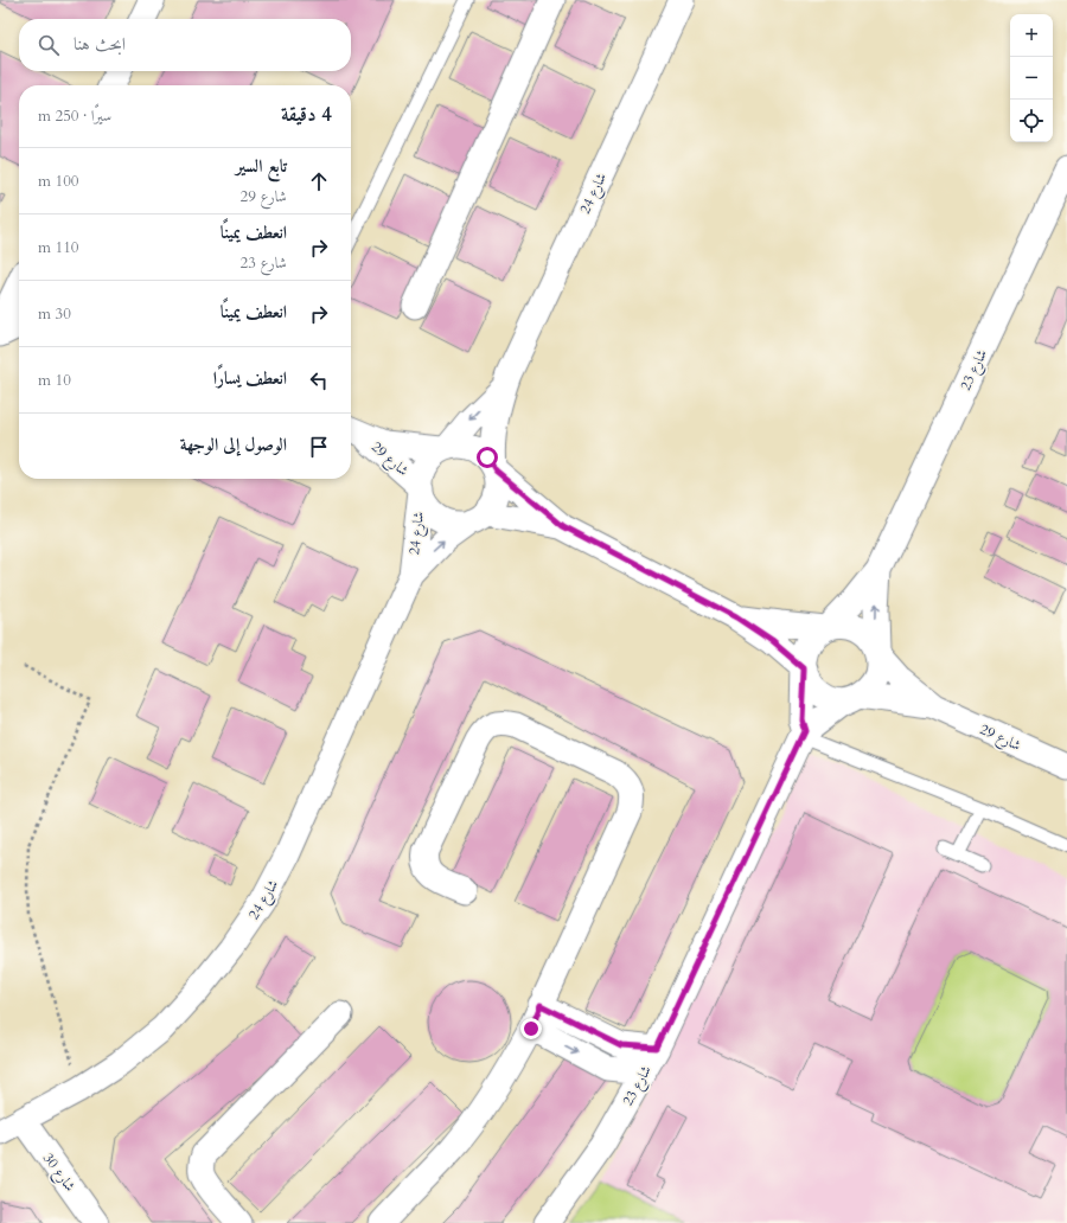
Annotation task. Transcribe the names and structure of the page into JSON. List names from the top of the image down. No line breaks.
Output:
{"streets":{"street":["شارع 24","شارع 23","شارع 29","شارع 30"]},"crossings":[["شارع 24","شارع 29"],["شارع 24","شارع 30"],["شارع 23","شارع 29"]],"page":{"map_buttons":["+","−"],"search":"ابحث هنا","heading":["4 دقيقة","سيرًا · 250 m"],"list":[["تابع السير","شارع 29","100 m"],["انعطف يمينًا","شارع 23","110 m"],["انعطف يمينًا","30 m"],["انعطف يسارًا","10 m"],"الوصول إلى الوجهة"]}}
